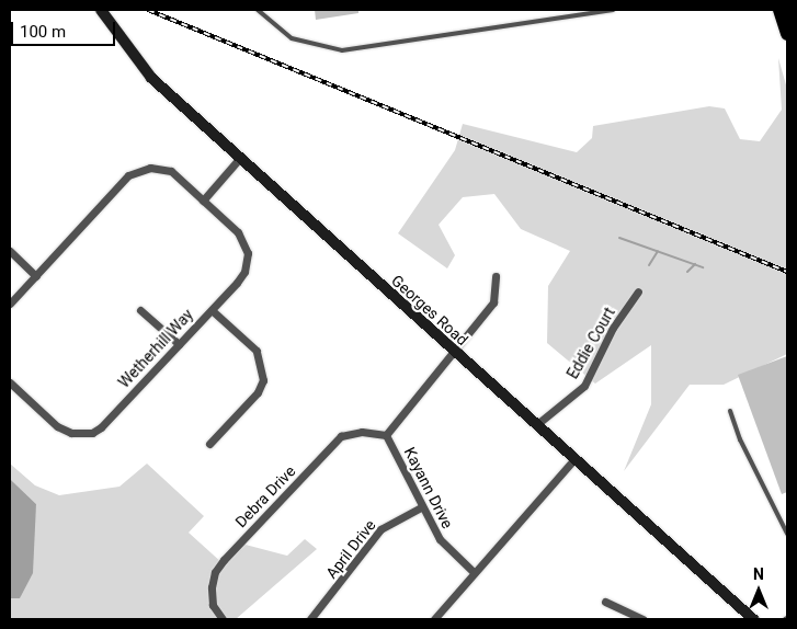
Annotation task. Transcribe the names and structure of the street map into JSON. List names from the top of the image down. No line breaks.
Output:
{"streets":{"street":["Georges Road","Eddie Court","Wetherhill Way","Kayann Drive","Debra Drive","April Drive"]},"crossings":[["Georges Road","Eddie Court"],["Kayann Drive","Debra Drive"],["Kayann Drive","April Drive"]],"scale_bar":"100 m","north":"top"}
